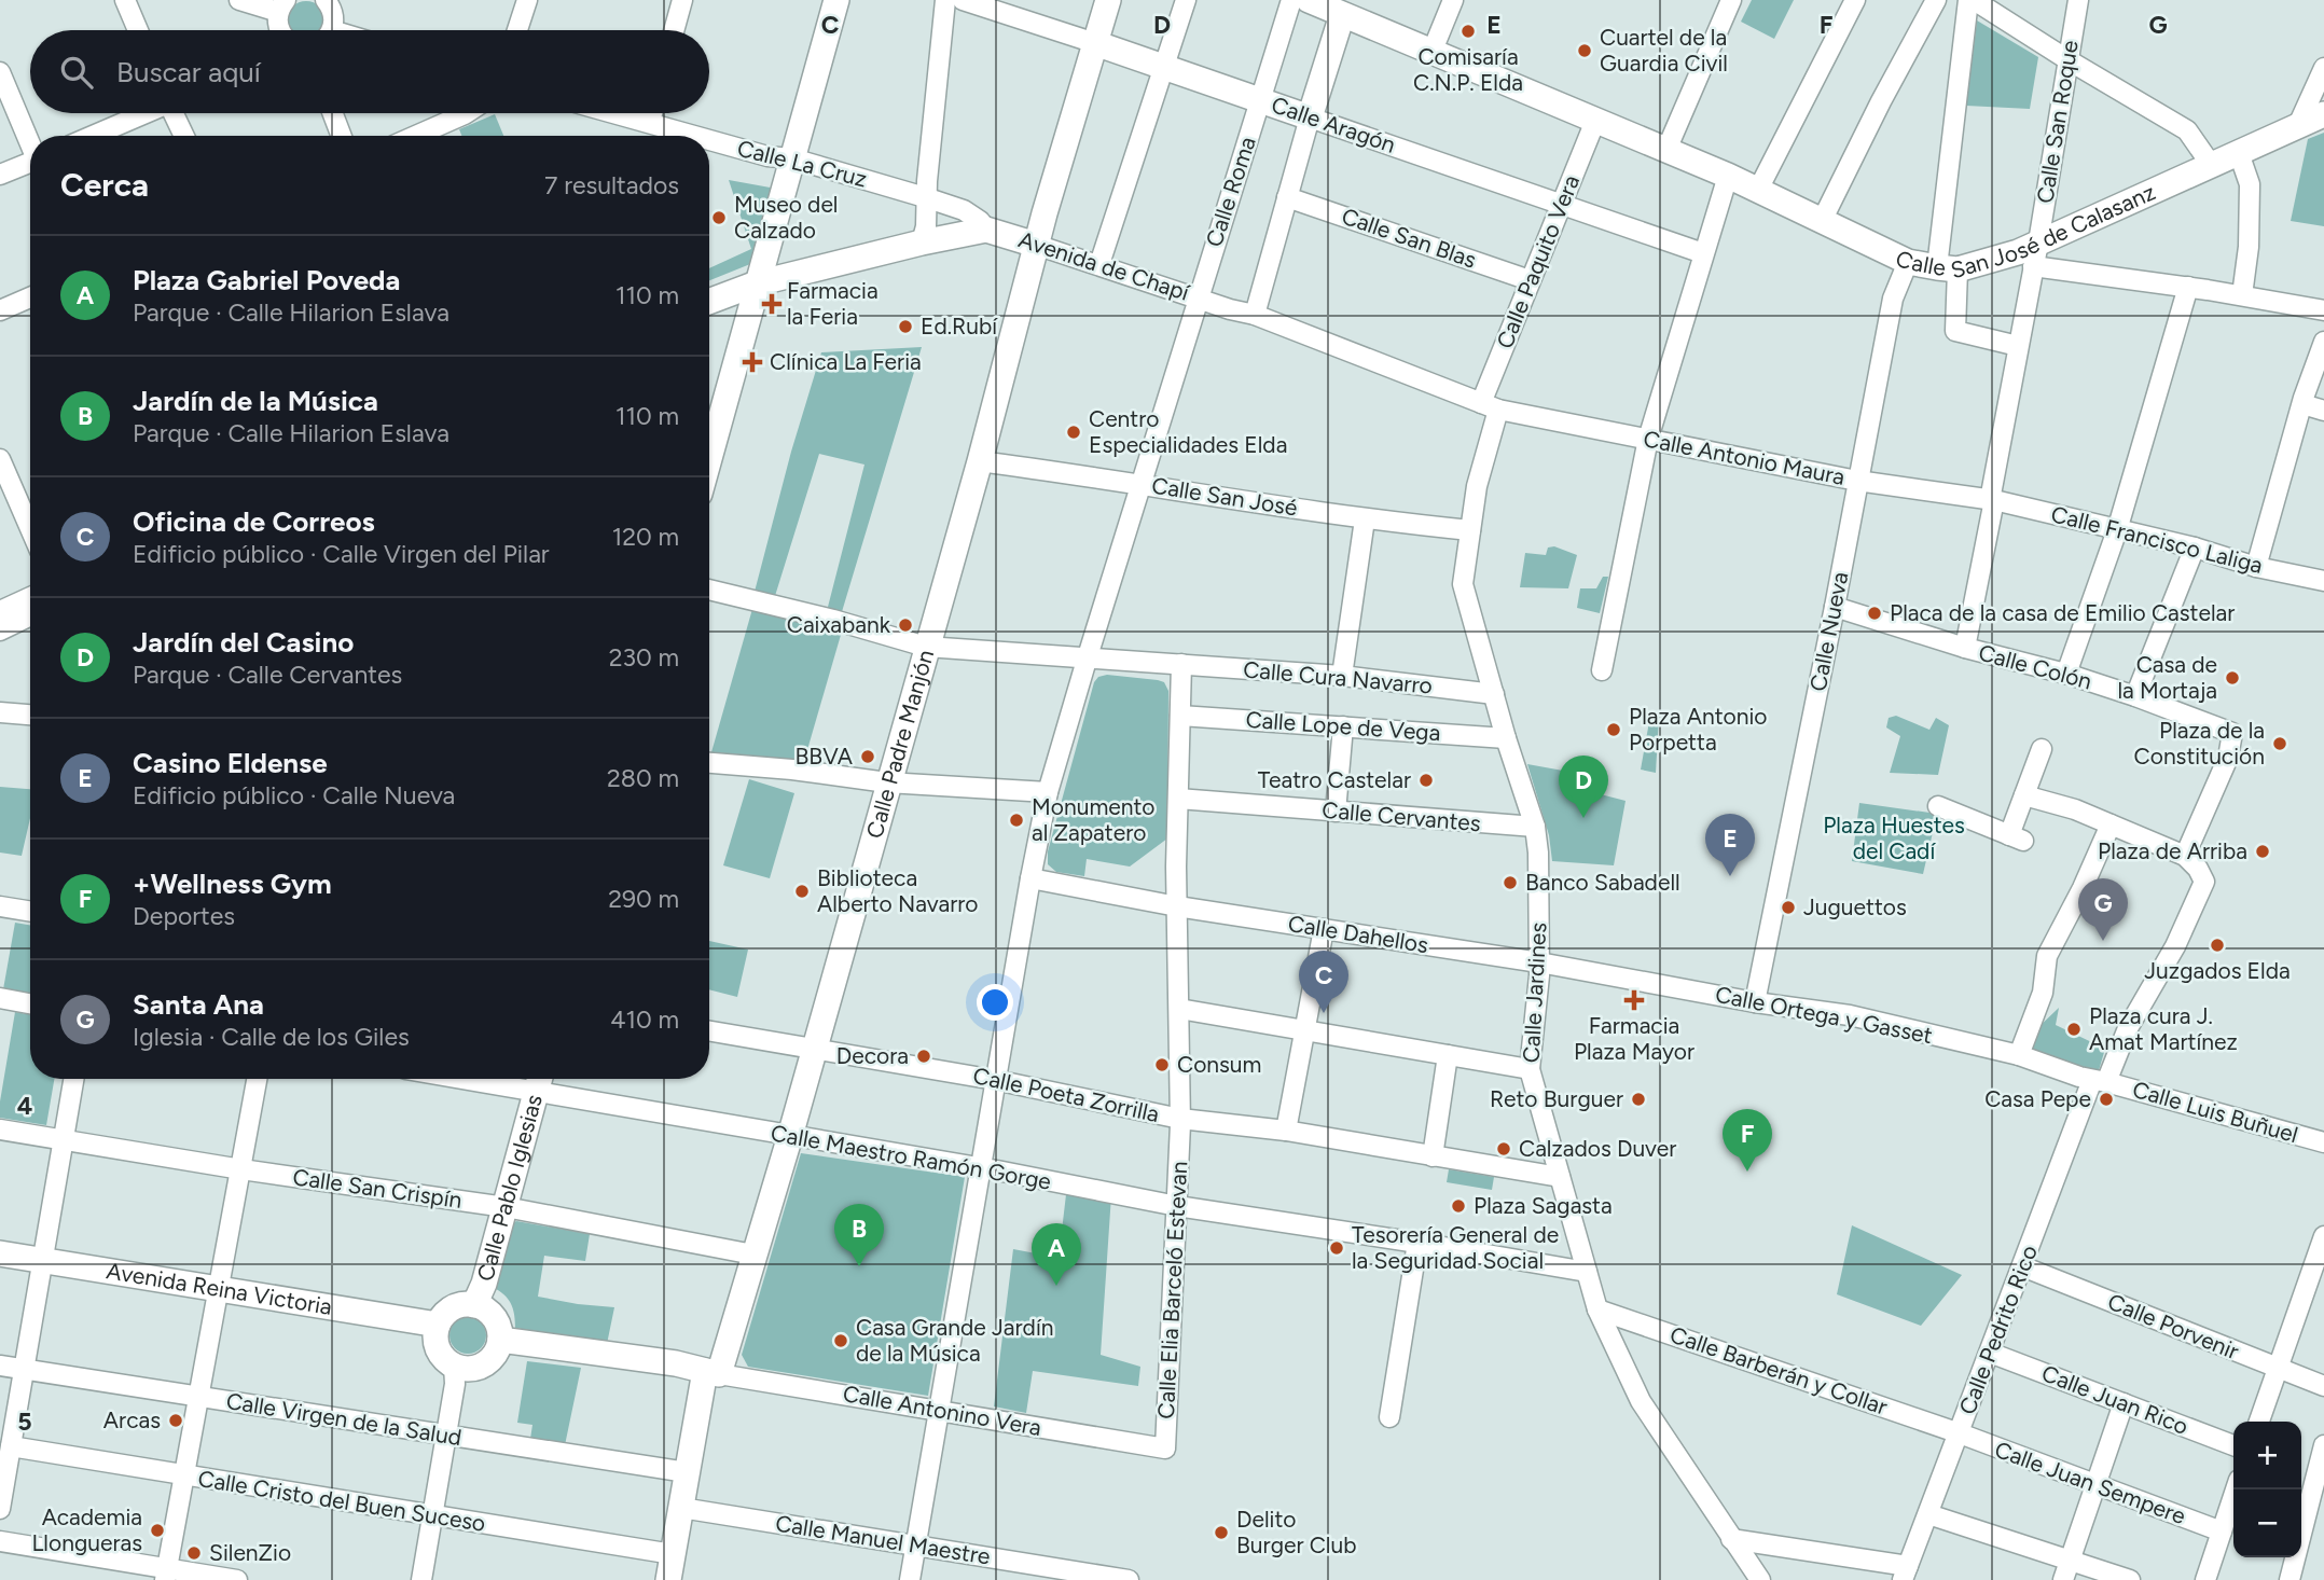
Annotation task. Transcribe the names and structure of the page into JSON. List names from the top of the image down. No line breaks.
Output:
{"streets":{"street":["Calle San Roque","Calle Aragón","Calle La Cruz","Calle Roma","Calle San José de Calasanz","Calle San Blas","Calle Paquito Vera","Avenida de Chapí","Calle Antonio Maura","Calle San José","Calle Francisco Laliga","Calle Nueva","Calle Colón","Calle Cura Navarro","Calle Lope de Vega","Calle Padre Manjón","Calle Cervantes","Calle Dahellos","Calle Jardines","Calle Ortega y Gasset","Calle Poeta Zorrilla","Calle Luis Buñuel","Calle Maestro Ramón Gorge","Calle Pablo Iglesias","Calle San Crispín","Avenida Reina Victoria","Calle Elia Barceló Estevan","Calle Porvenir","Calle Pedrito Rico","Calle Barberán y Collar","Calle Juan Rico","Calle Antonino Vera","Calle Virgen de la Salud","Calle Juan Sempere","Calle Cristo del Buen Suceso","Calle Manuel Maestre"]},"crossings":[["Calle San Roque","Calle San José de Calasanz"],["Calle San Roque","Calle Antonio Maura"],["Calle San Roque","Calle Francisco Laliga"],["Calle San Roque","Calle Colón"],["Calle Aragón","Calle Roma"],["Calle Aragón","Calle Paquito Vera"],["Calle Aragón","Calle Padre Manjón"],["Calle La Cruz","Avenida de Chapí"],["Calle Roma","Avenida de Chapí"],["Calle Roma","Calle San José"],["Calle Roma","Calle Cura Navarro"],["Calle Roma","Calle Dahellos"],["Calle Roma","Calle Poeta Zorrilla"],["Calle Roma","Calle Maestro Ramón Gorge"],["Calle Roma","Calle Antonino Vera"],["Calle Roma","Calle Manuel Maestre"],["Calle San José de Calasanz","Calle Paquito Vera"],["Calle San José de Calasanz","Calle Nueva"],["Calle San Blas","Calle Paquito Vera"],["Calle Paquito Vera","Avenida de Chapí"],["Calle Paquito Vera","Calle Antonio Maura"],["Calle Paquito Vera","Calle Jardines"],["Avenida de Chapí","Calle Antonio Maura"],["Avenida de Chapí","Calle Padre Manjón"],["Avenida de Chapí","Calle Jardines"],["Calle Antonio Maura","Calle Francisco Laliga"],["Calle Antonio Maura","Calle Nueva"],["Calle Antonio Maura","Calle Jardines"],["Calle San José","Calle Padre Manjón"],["Calle San José","Calle Jardines"],["Calle Nueva","Calle Colón"],["Calle Nueva","Calle Ortega y Gasset"],["Calle Colón","Calle Pedrito Rico"],["Calle Cura Navarro","Calle Padre Manjón"],["Calle Cura Navarro","Calle Jardines"],["Calle Cura Navarro","Calle Elia Barceló Estevan"],["Calle Lope de Vega","Calle Jardines"],["Calle Lope de Vega","Calle Elia Barceló Estevan"],["Calle Padre Manjón","Calle Poeta Zorrilla"],["Calle Padre Manjón","Calle Maestro Ramón Gorge"],["Calle Padre Manjón","Calle San Crispín"],["Calle Padre Manjón","Calle Antonino Vera"],["Calle Padre Manjón","Calle Virgen de la Salud"],["Calle Padre Manjón","Calle Cristo del Buen Suceso"],["Calle Padre Manjón","Calle Manuel Maestre"],["Calle Cervantes","Calle Jardines"],["Calle Cervantes","Calle Elia Barceló Estevan"],["Calle Dahellos","Calle Jardines"],["Calle Dahellos","Calle Ortega y Gasset"],["Calle Dahellos","Calle Elia Barceló Estevan"],["Calle Jardines","Calle Ortega y Gasset"],["Calle Jardines","Calle Barberán y Collar"],["Calle Ortega y Gasset","Calle Luis Buñuel"],["Calle Ortega y Gasset","Calle Pedrito Rico"],["Calle Poeta Zorrilla","Calle Elia Barceló Estevan"],["Calle Luis Buñuel","Calle Pedrito Rico"],["Calle Maestro Ramón Gorge","Calle Pablo Iglesias"],["Calle Maestro Ramón Gorge","Calle Elia Barceló Estevan"],["Calle Pablo Iglesias","Calle San Crispín"],["Calle Pablo Iglesias","Avenida Reina Victoria"],["Calle Elia Barceló Estevan","Calle Antonino Vera"],["Calle Porvenir","Calle Pedrito Rico"],["Calle Pedrito Rico","Calle Barberán y Collar"],["Calle Pedrito Rico","Calle Juan Rico"],["Calle Pedrito Rico","Calle Juan Sempere"],["Calle Barberán y Collar","Calle Juan Sempere"]],"parks":["Plaza Huestes del Cadí"],"places":{"other":["Comisaría C.N.P. Elda","Cuartel de la Guardia Civil","Museo del Calzado","Ed.Rubí","Centro Especialidades Elda","Placa de la casa de Emilio Castelar","Caixabank","Casa de la Mortaja","Plaza Antonio Porpetta","Plaza de la Constitución","BBVA","Teatro Castelar","Monumento al Zapatero","Plaza de Arriba","Banco Sabadell","Biblioteca Alberto Navarro","Juguettos","Juzgados Elda","Plaza cura J. Amat Martínez","Decora","Consum","Reto Burguer","Casa Pepe","Calzados Duver","Plaza Sagasta","Tesorería General de la Seguridad Social","Casa Grande Jardín de la Música","Arcas","Academia Llongueras","Delito Burger Club","SilenZio"],"health":["Farmacia la Feria","Clínica La Feria","Farmacia Plaza Mayor"]},"page":{"search":"Buscar aquí","heading":["Cerca","7 resultados"],"list":[{"mark":"A","name":"Plaza Gabriel Poveda","note":"Parque · Calle Hilarion Eslava","value":"110 m"},{"mark":"B","name":"Jardín de la Música","note":"Parque · Calle Hilarion Eslava","value":"110 m"},{"mark":"C","name":"Oficina de Correos","note":"Edificio público · Calle Virgen del Pilar","value":"120 m"},{"mark":"D","name":"Jardín del Casino","note":"Parque · Calle Cervantes","value":"230 m"},{"mark":"E","name":"Casino Eldense","note":"Edificio público · Calle Nueva","value":"280 m"},{"mark":"F","name":"+Wellness Gym","note":"Deportes","value":"290 m"},{"mark":"G","name":"Santa Ana","note":"Iglesia · Calle de los Giles","value":"410 m"}],"pins":["D","E","G","C","F","B","A"],"map_buttons":["+","−"]},"grid":{"columns":["C","D","E","F","G"],"rows":["4","5"]}}
